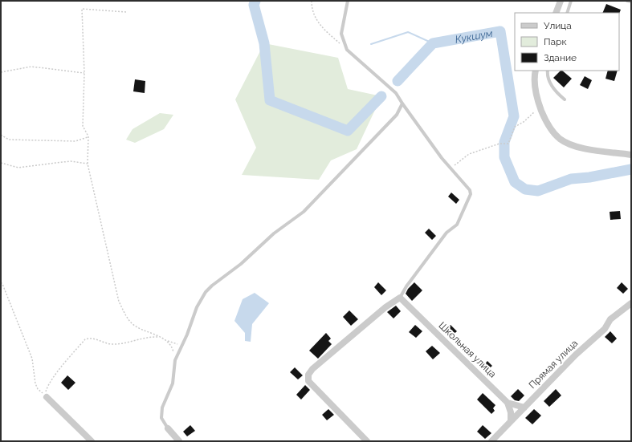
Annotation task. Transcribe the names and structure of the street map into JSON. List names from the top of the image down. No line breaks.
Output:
{"streets":{"street":["Школьная улица","Прямая улица"]},"water":["Кукшум"],"legend":["Улица","Парк","Здание"]}
